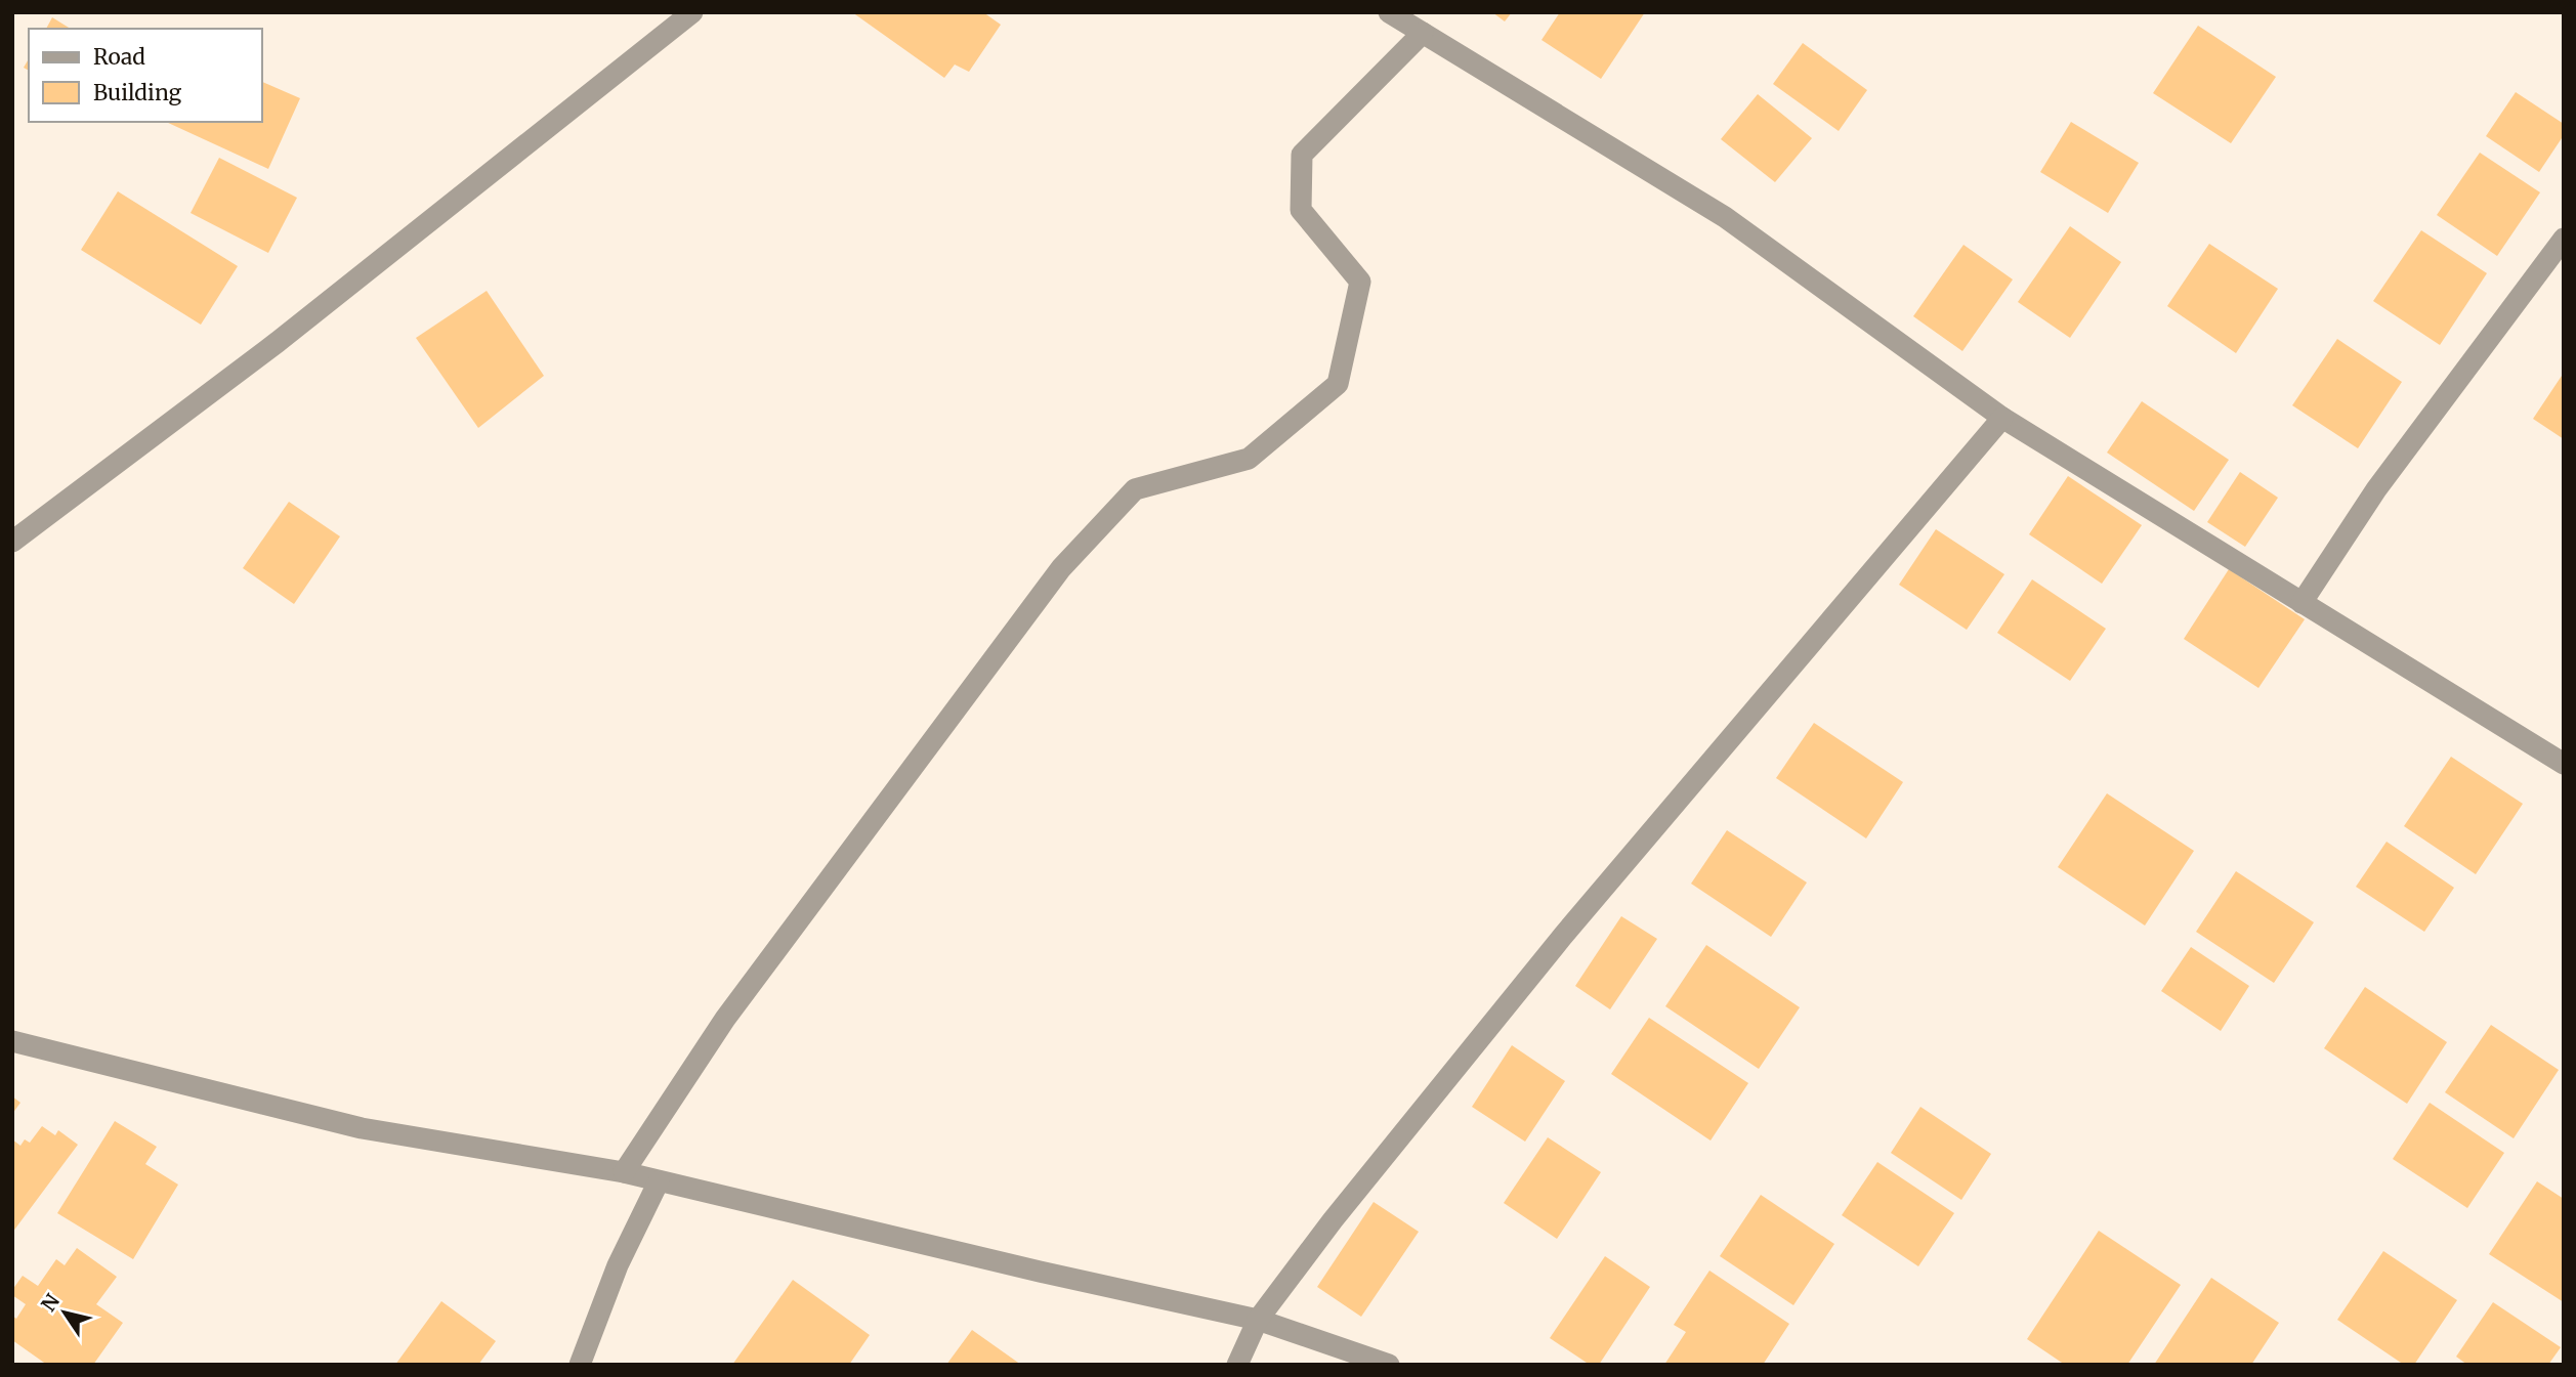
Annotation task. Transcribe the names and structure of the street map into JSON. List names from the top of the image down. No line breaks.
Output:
{"legend":["Road","Building"],"north":"top left"}
